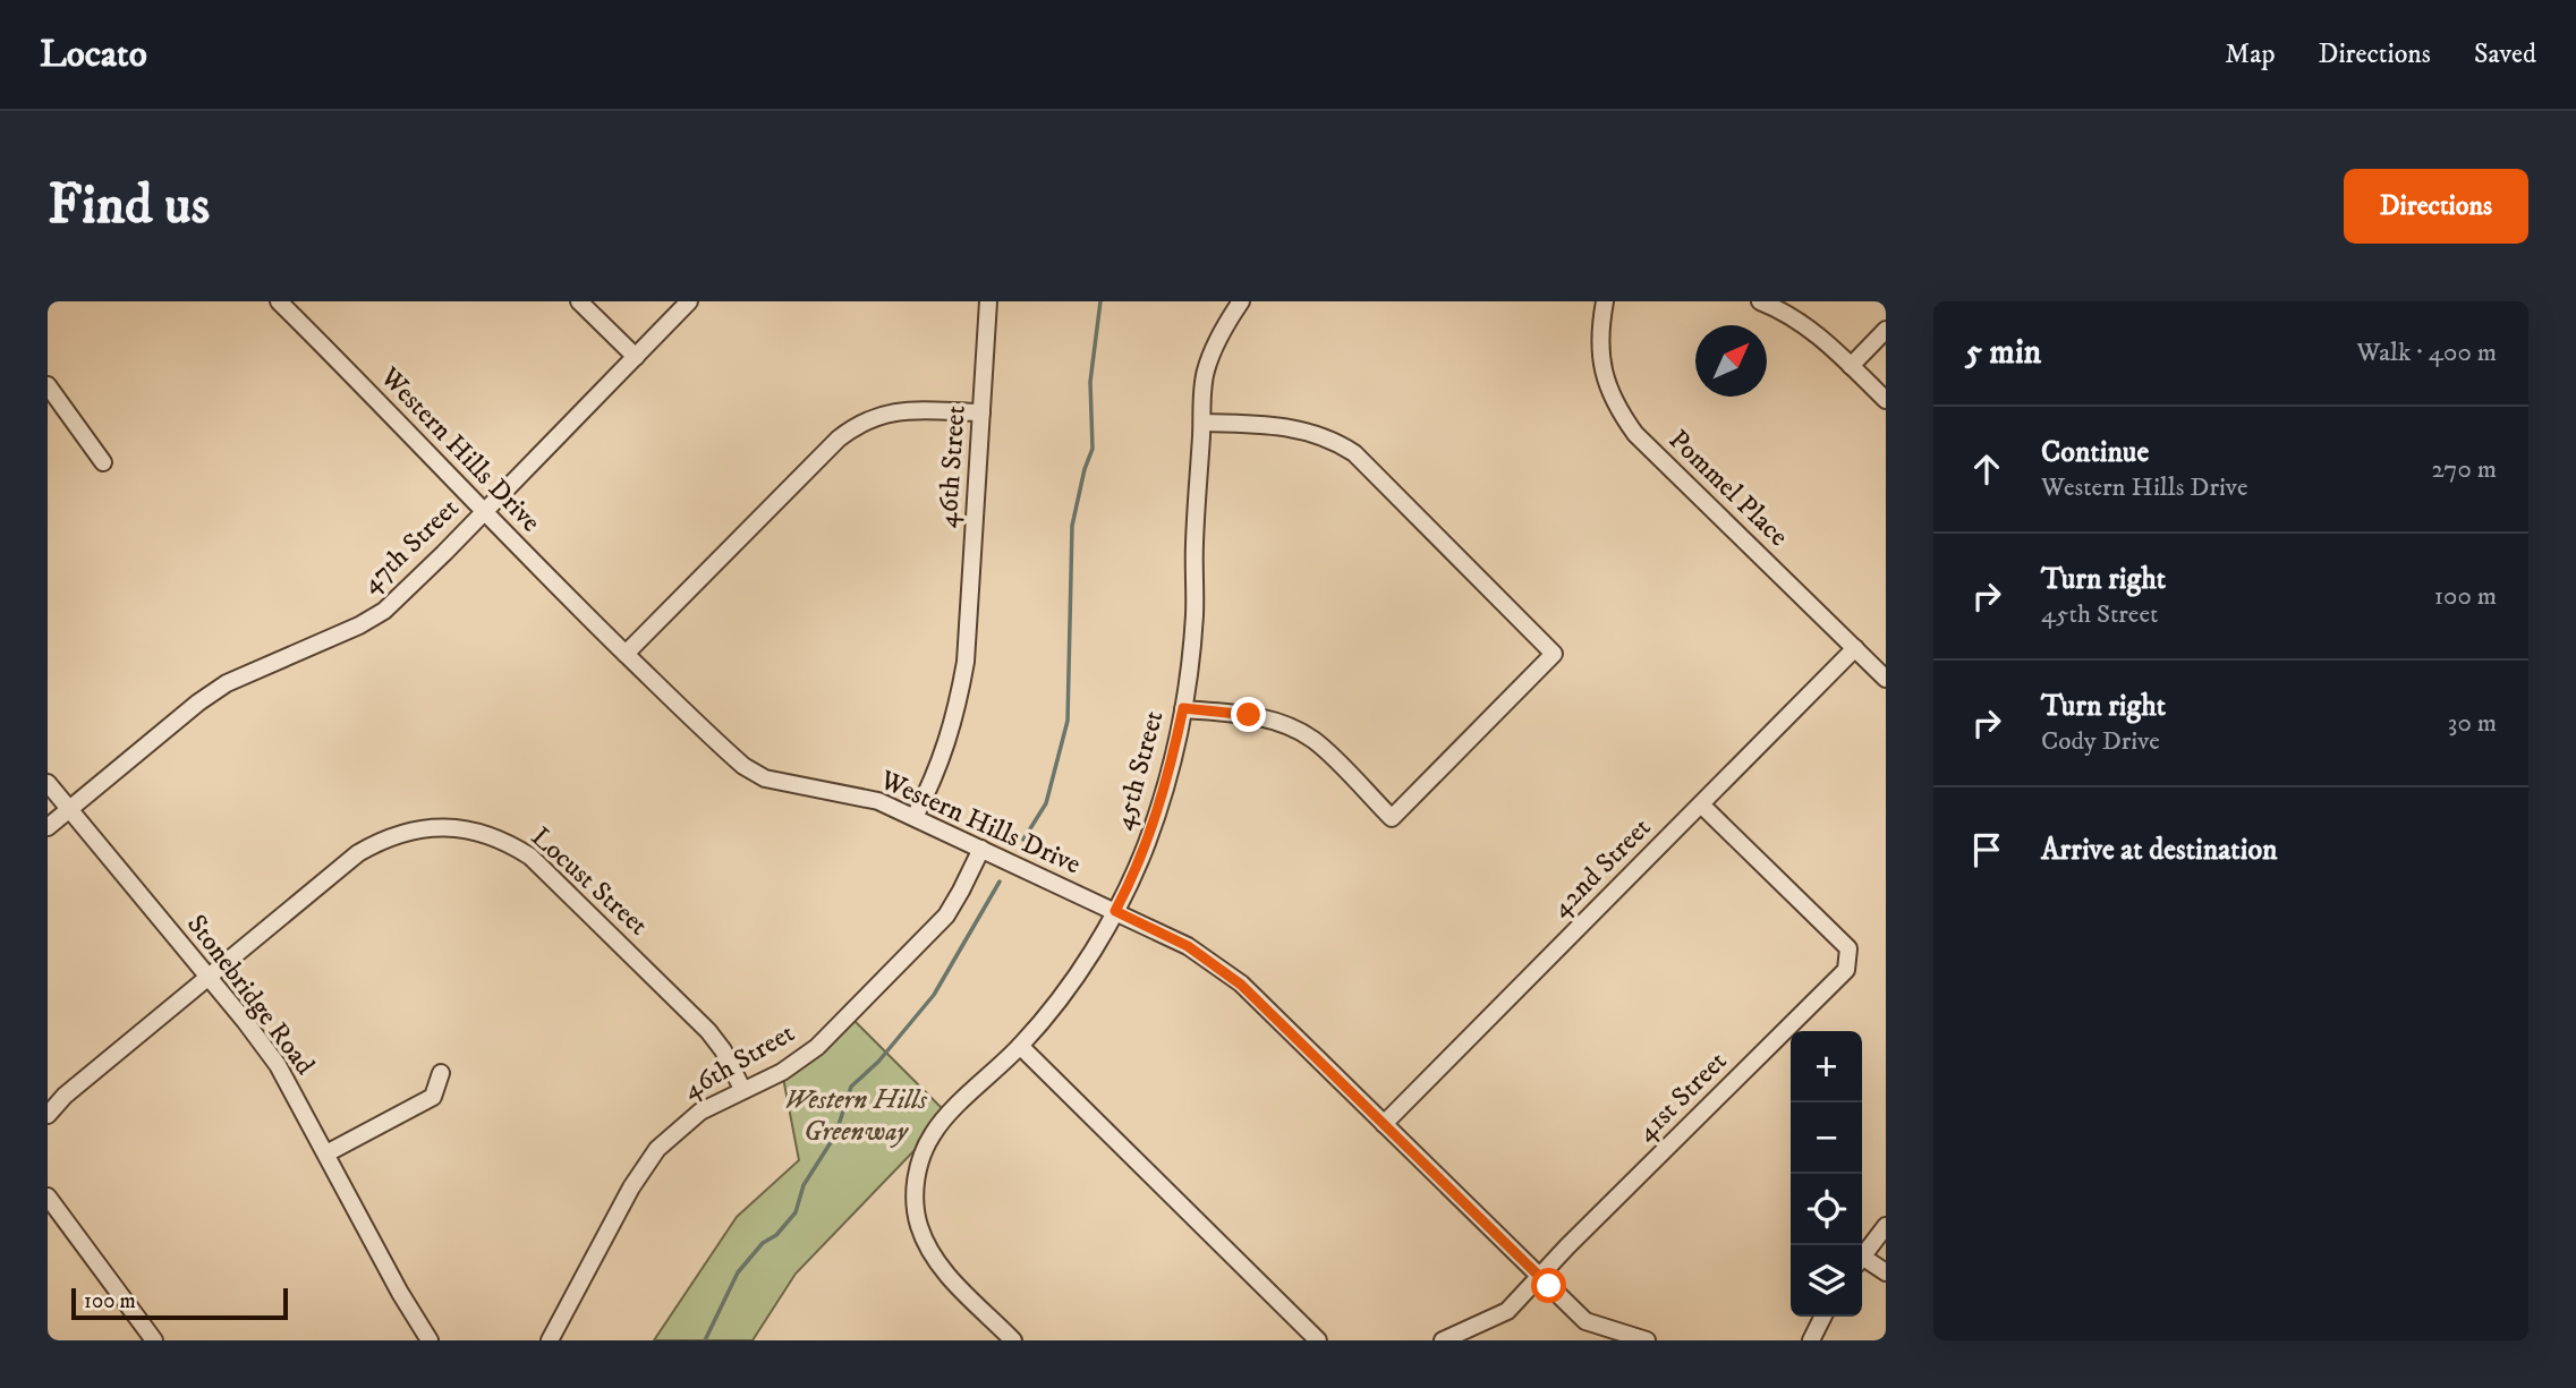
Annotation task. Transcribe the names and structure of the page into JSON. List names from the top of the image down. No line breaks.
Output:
{"streets":{"street":["Western Hills Drive","46th Street","Pommel Place","47th Street","45th Street","42nd Street","Locust Street","Stonebridge Road","41st Street"]},"crossings":[["Western Hills Drive","46th Street"],["Western Hills Drive","47th Street"],["Western Hills Drive","45th Street"],["Western Hills Drive","42nd Street"],["Western Hills Drive","41st Street"],["46th Street","Locust Street"],["Pommel Place","42nd Street"],["47th Street","Stonebridge Road"],["42nd Street","41st Street"],["Locust Street","Stonebridge Road"]],"parks":["Western Hills Greenway"],"scale_bar":"100 m","north":"top right","page":{"header":"Locato","nav":["Map","Directions","Saved"],"buttons":"Directions","title":"Find us","heading":["5 min","Walk · 400 m"],"list":[["Continue","Western Hills Drive","270 m"],["Turn right","45th Street","100 m"],["Turn right","Cody Drive","30 m"],"Arrive at destination"],"map_buttons":["+","−"],"scale":"100 m"}}
